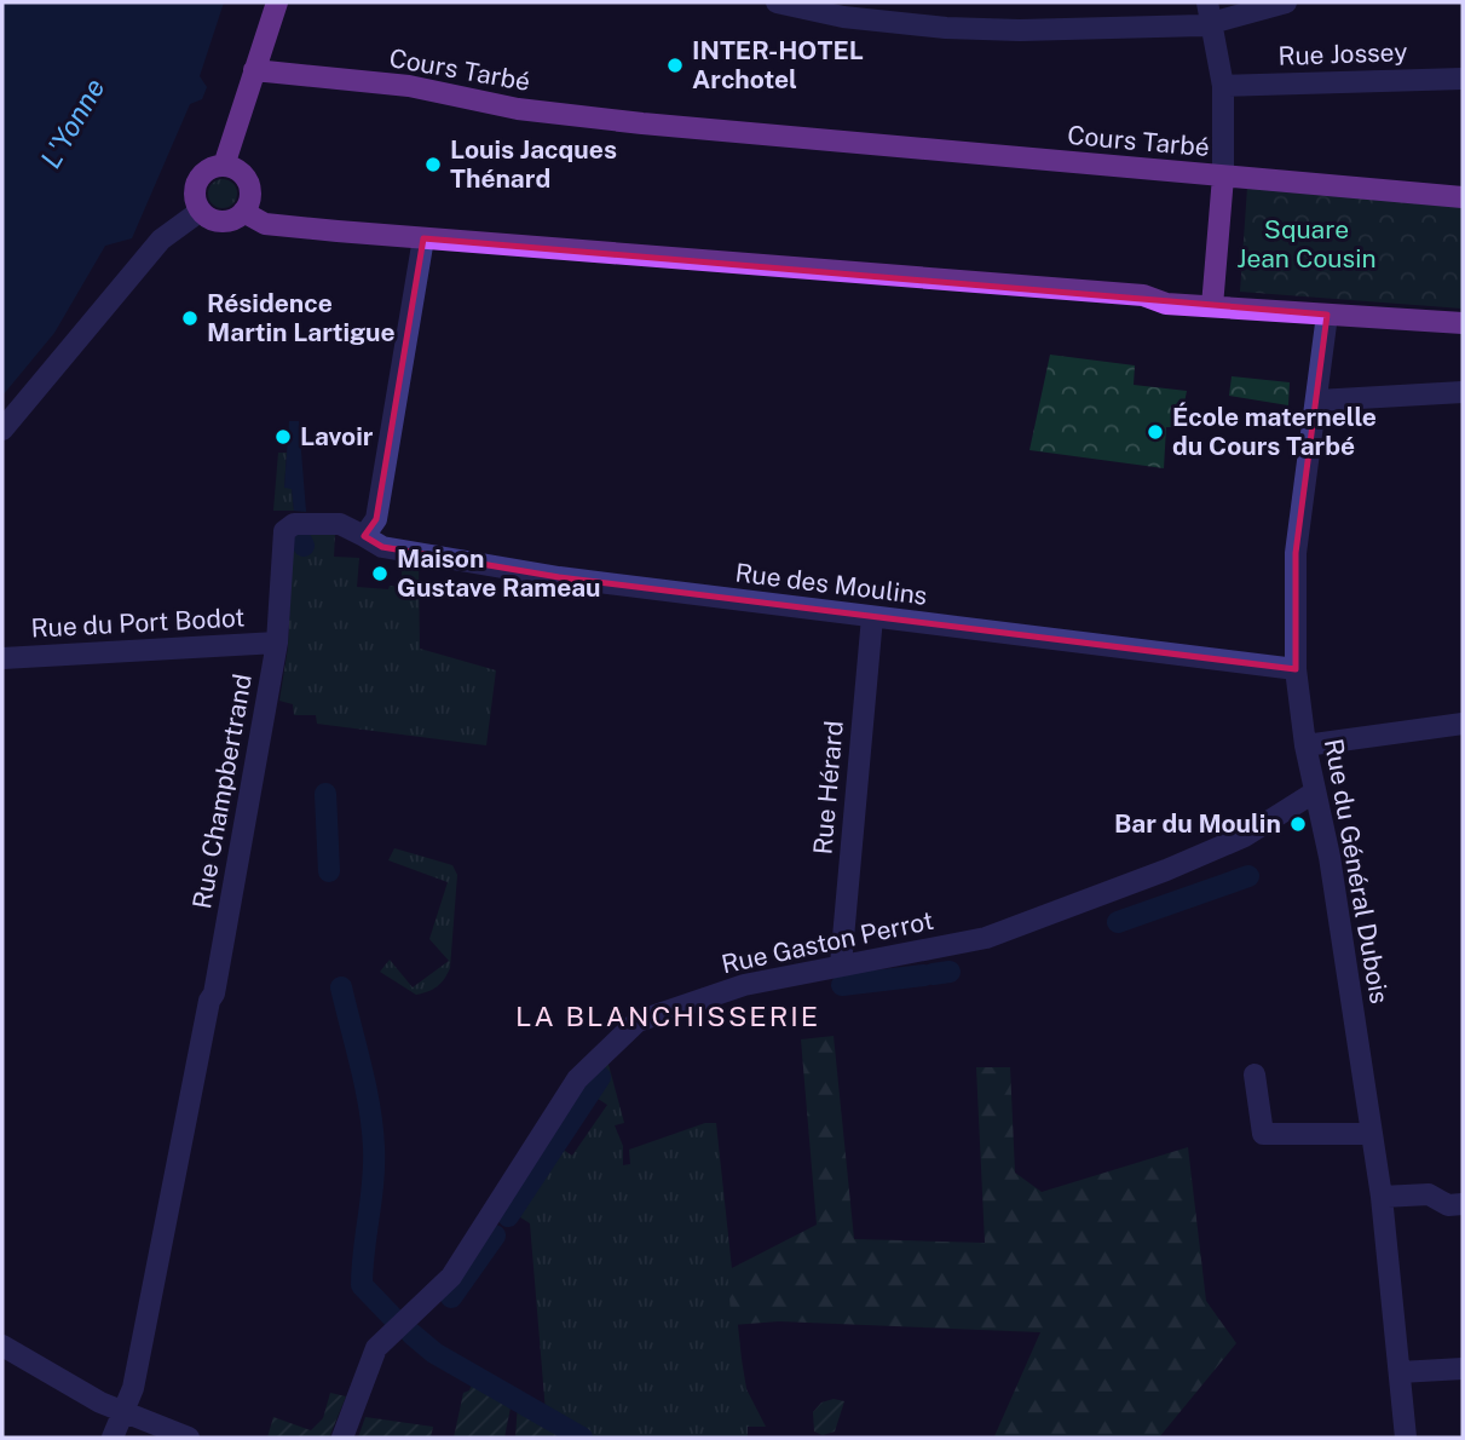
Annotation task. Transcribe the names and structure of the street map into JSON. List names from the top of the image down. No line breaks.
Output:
{"streets":{"main road":["Cours Tarbé"],"street":["Rue Jossey","Rue des Moulins","Rue du Port Bodot","Rue Hérard","Rue Champbertrand","Rue du Général Dubois","Rue Gaston Perrot"]},"crossings":[["Rue des Moulins","Rue Hérard"],["Rue des Moulins","Rue Champbertrand"],["Rue des Moulins","Rue du Général Dubois"],["Rue du Port Bodot","Rue Champbertrand"],["Rue Hérard","Rue Gaston Perrot"],["Rue du Général Dubois","Rue Gaston Perrot"]],"districts":["LA BLANCHISSERIE"],"water":["L'Yonne"],"parks":["Square Jean Cousin"],"places":["INTER-HOTEL Archotel","Louis Jacques Thénard","Résidence Martin Lartigue","École maternelle du Cours Tarbé","Lavoir","Maison Gustave Rameau","Bar du Moulin"]}
